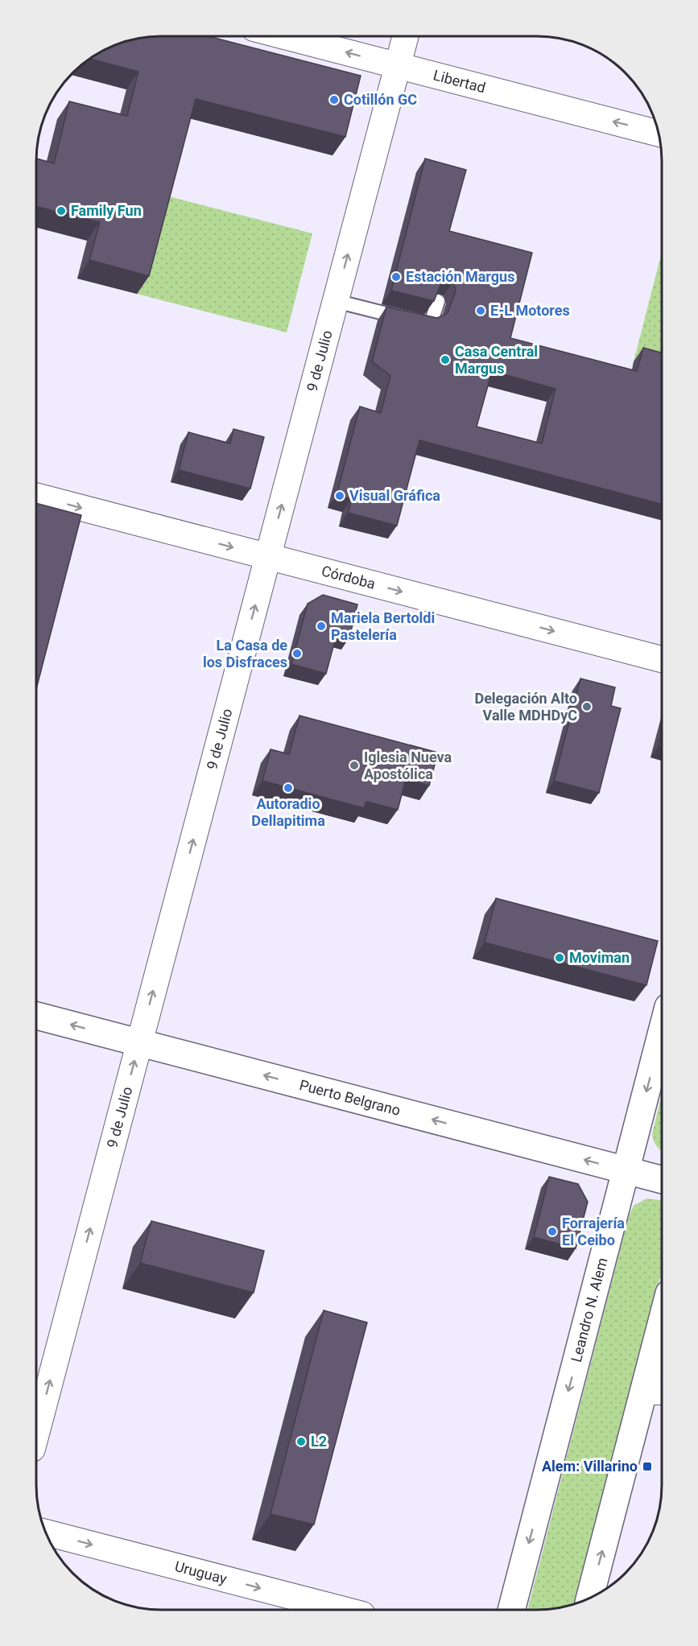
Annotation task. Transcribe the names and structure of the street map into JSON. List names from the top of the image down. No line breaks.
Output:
{"streets":{"main road":["Puerto Belgrano","Leandro N. Alem"],"street":["Libertad","9 de Julio","Córdoba","Uruguay"]},"crossings":[["Libertad","9 de Julio"],["9 de Julio","Córdoba"],["9 de Julio","Puerto Belgrano"],["Puerto Belgrano","Leandro N. Alem"]],"one_way":["Libertad","9 de Julio","Córdoba","Puerto Belgrano","Uruguay"],"places":{"other":["Cotillón GC","Family Fun","Estación Margus","E-L Motores","Casa Central Margus","Visual Gráfica","Mariela Bertoldi Pastelería","La Casa de los Disfraces","Delegación Alto Valle MDHDyC","Iglesia Nueva Apostólica","Autoradio Dellapitima","Moviman","Forrajería El Ceibo","L2"],"transit":["Alem: Villarino"]}}
